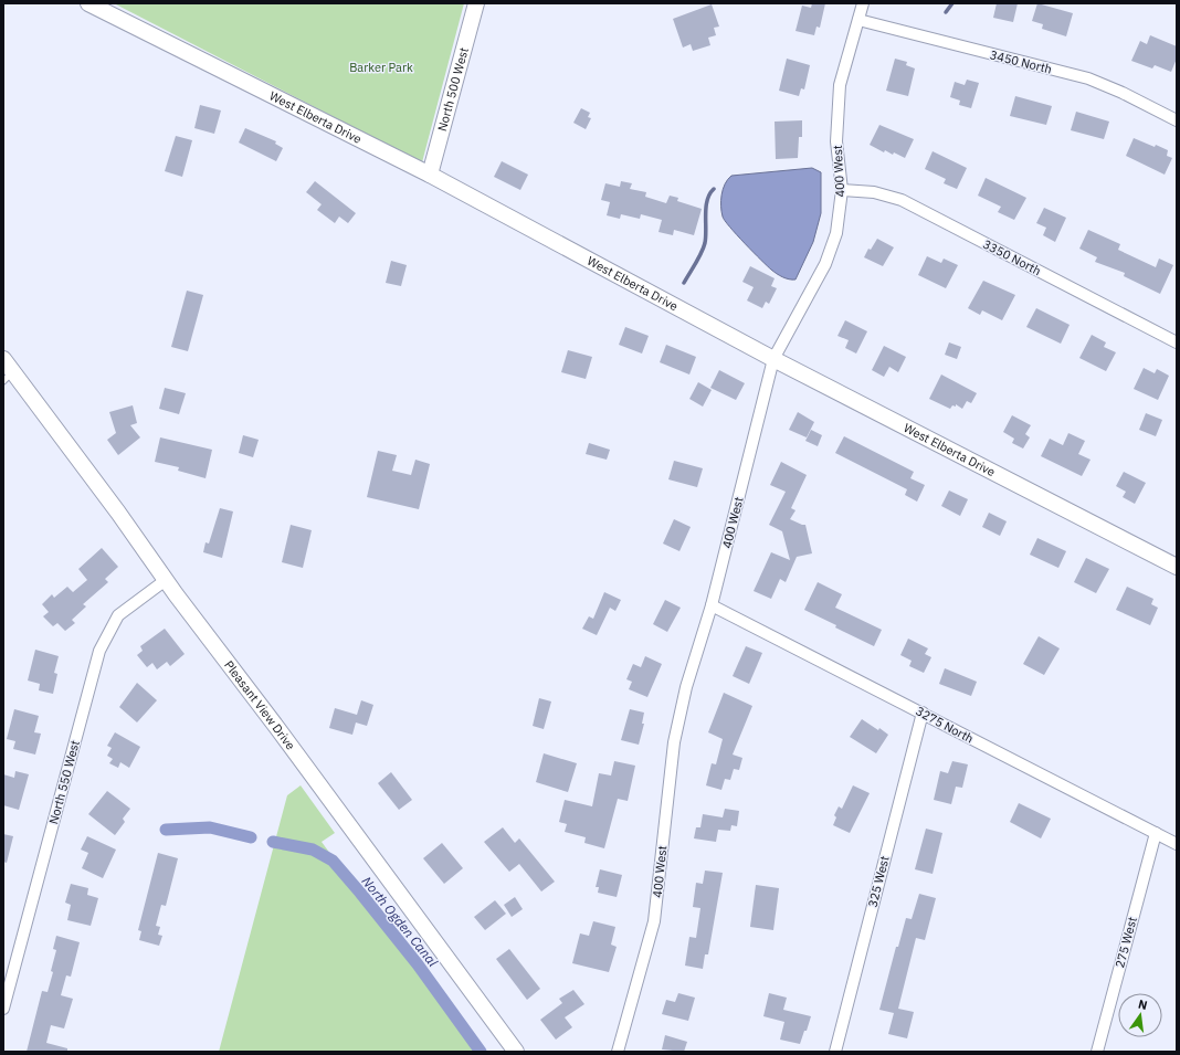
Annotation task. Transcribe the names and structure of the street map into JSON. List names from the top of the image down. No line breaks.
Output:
{"streets":{"main road":["North 500 West","West Elberta Drive","Pleasant View Drive"],"street":["3450 North","400 West","3350 North","3275 North","North 550 West","325 West","275 West"]},"crossings":[["3450 North","400 West"],["North 500 West","West Elberta Drive"],["West Elberta Drive","400 West"],["400 West","3350 North"],["400 West","3275 North"],["Pleasant View Drive","North 550 West"],["3275 North","325 West"],["3275 North","275 West"]],"water":["North Ogden Canal"],"parks":["Barker Park"],"north":"top"}
